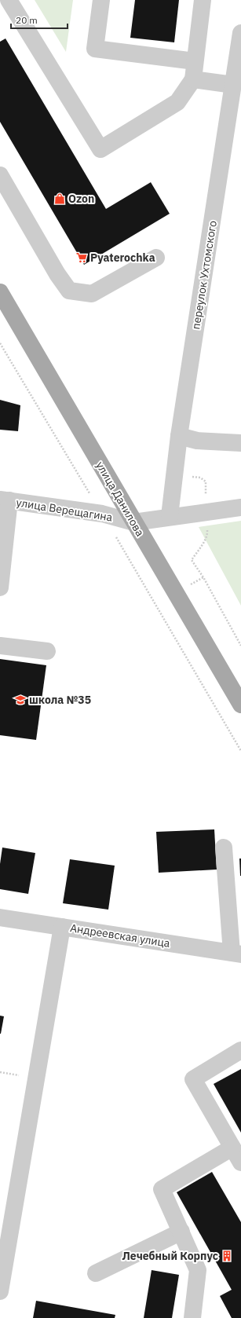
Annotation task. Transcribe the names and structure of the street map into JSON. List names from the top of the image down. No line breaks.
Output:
{"streets":{"main road":["улица Данилова"],"street":["переулок Ухтомского","улица Верещагина","Андреевская улица"]},"crossings":[["переулок Ухтомского","улица Верещагина"],["улица Данилова","улица Верещагина"]],"places":{"shop":["Ozon"],"supermarket":["Pyaterochka"],"school or university":["школа №35"],"building":["Лечебный Корпус"]},"scale_bar":"20 m"}
